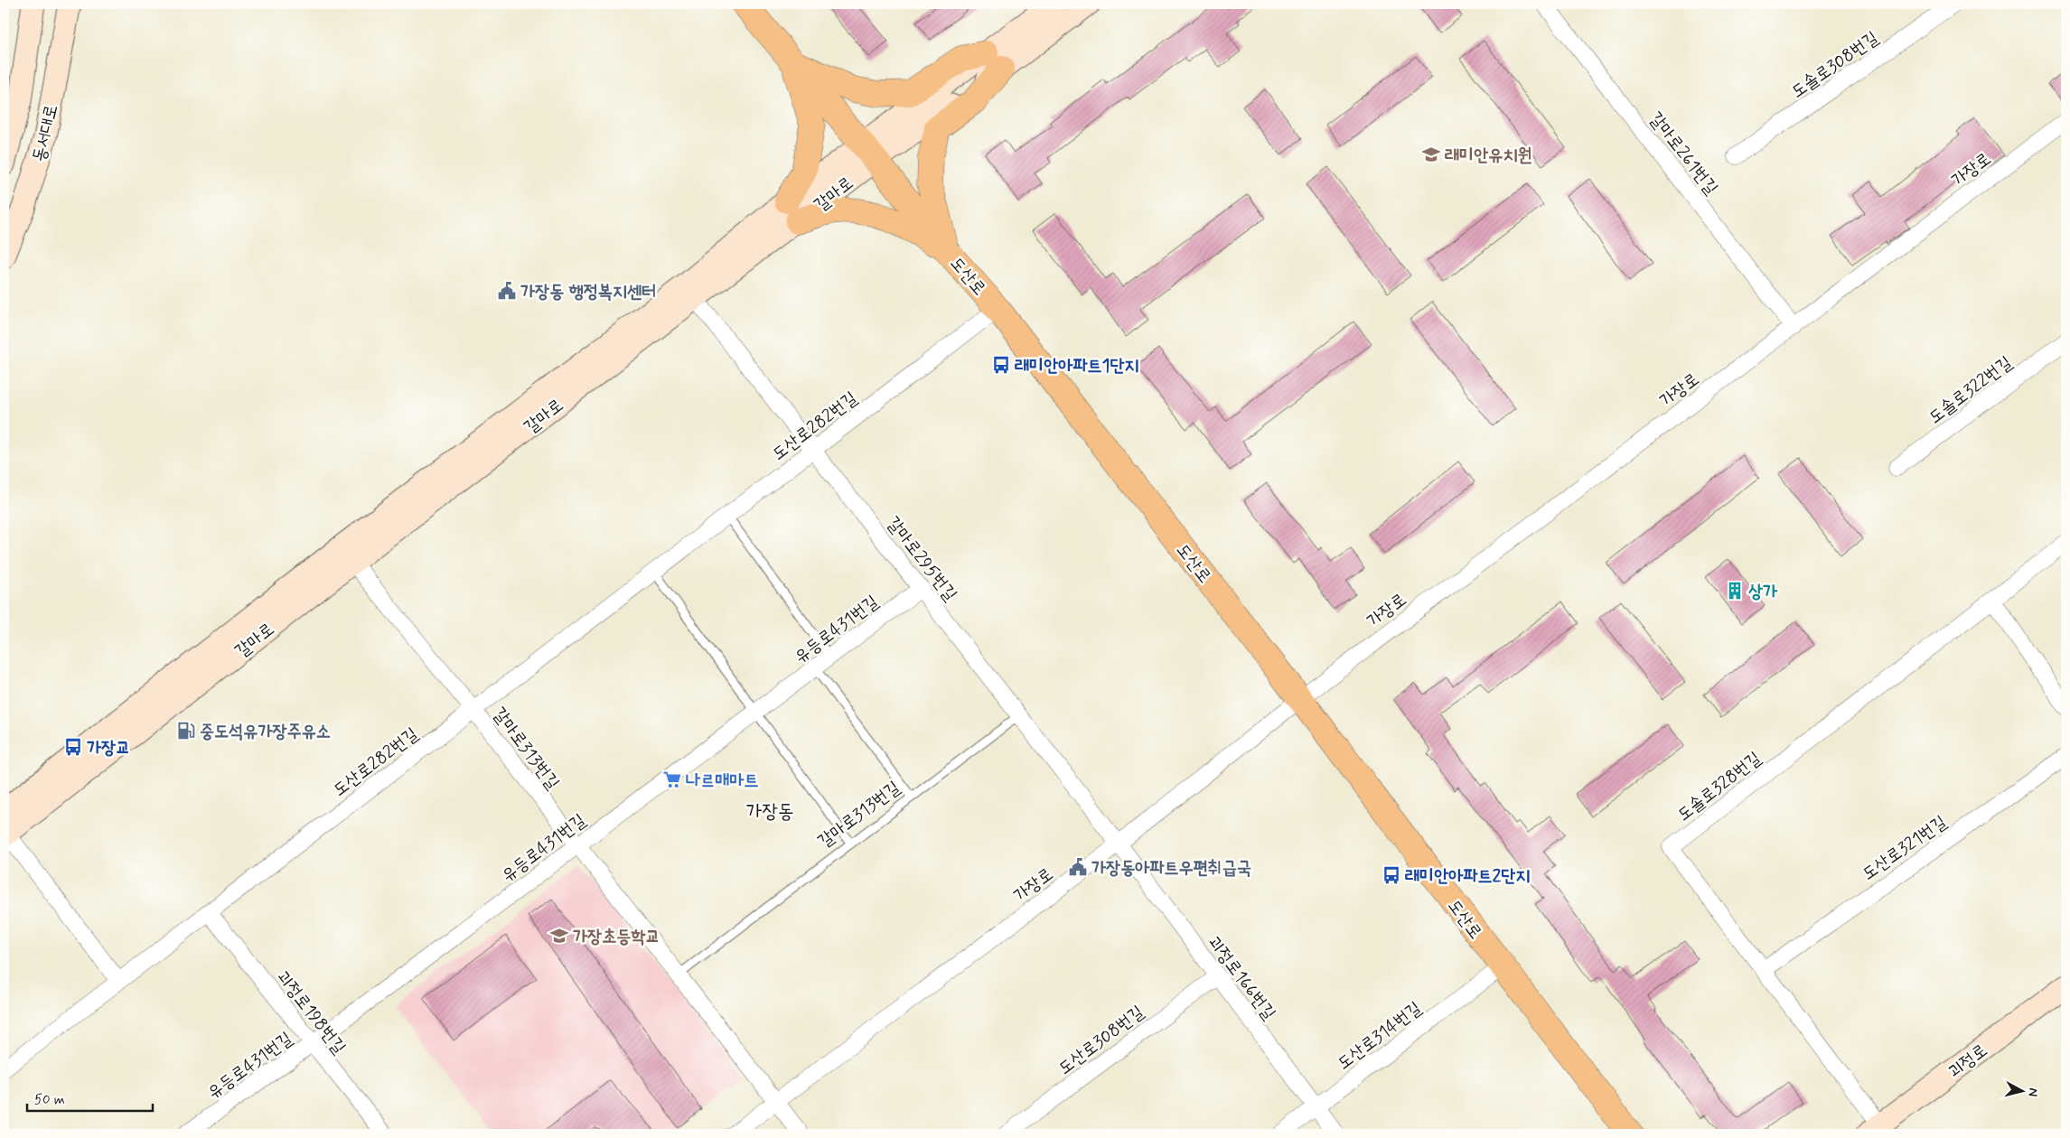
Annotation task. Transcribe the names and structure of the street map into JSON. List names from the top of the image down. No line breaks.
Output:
{"streets":{"main road":["동서대로","갈마로","도산로","괴정로"],"street":["도솔로308번길","갈마로261번길","가장로","도솔로322번길","도산로282번길","갈마로295번길","유등로431번길","갈마로313번길","도솔로328번길","도산로321번길","괴정로166번길","괴정로198번길","도산로314번길","도산로308번길"]},"crossings":[["갈마로261번길","가장로"],["가장로","도산로"],["가장로","갈마로295번길"],["가장로","갈마로313번길"],["가장로","괴정로166번길"],["갈마로","도산로"],["갈마로","갈마로295번길"],["갈마로","갈마로313번길"],["도산로","도산로282번길"],["도산로","도산로314번길"],["도산로282번길","갈마로295번길"],["도산로282번길","갈마로313번길"],["도산로282번길","괴정로198번길"],["갈마로295번길","유등로431번길"],["갈마로295번길","갈마로313번길"],["갈마로295번길","괴정로166번길"],["유등로431번길","갈마로313번길"],["유등로431번길","괴정로198번길"],["도솔로328번길","도산로321번길"],["도솔로328번길","괴정로"],["괴정로166번길","도산로314번길"],["괴정로166번길","도산로308번길"]],"districts":["가장동"],"places":{"school or university":["래미안유치원","가장초등학교"],"public building":["가장동 행정복지센터","가장동아파트우편취급국"],"bus stop":["래미안아파트1단지","가장교","래미안아파트2단지"],"building":["상가"],"fuel station":["중도석유가장주유소"],"supermarket":["나르매마트"]},"scale_bar":"50 m","north":"right"}
